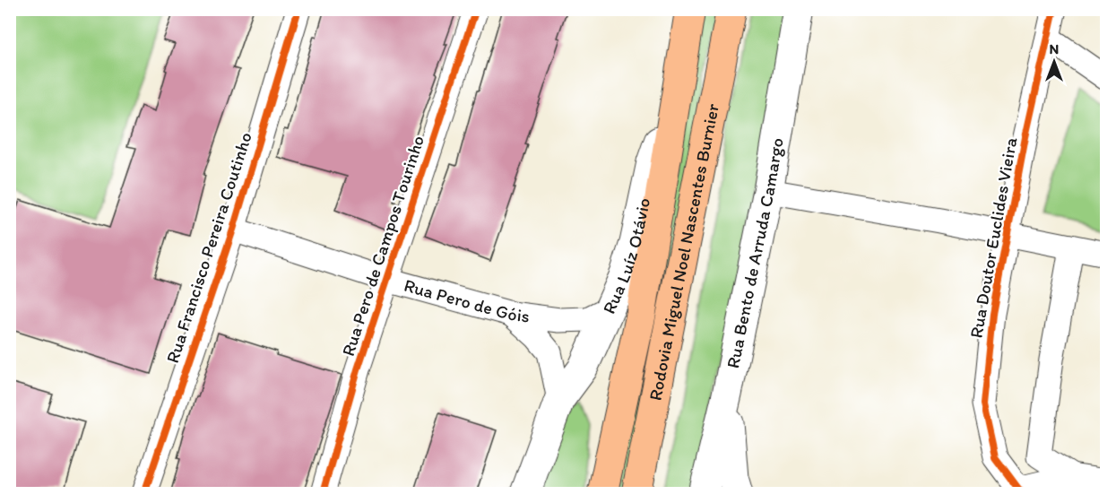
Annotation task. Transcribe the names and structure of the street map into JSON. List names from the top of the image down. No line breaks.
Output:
{"streets":{"highway":["Rodovia Miguel Noel Nascentes Burnier"],"street":["Rua Doutor Euclides Vieira","Rua Pero de Campos Tourinho","Rua Francisco Pereira Coutinho","Rua Bento de Arruda Camargo","Rua Luíz Otávio","Rua Pero de Góis"]},"crossings":[["Rua Pero de Campos Tourinho","Rua Pero de Góis"],["Rua Francisco Pereira Coutinho","Rua Pero de Góis"],["Rodovia Miguel Noel Nascentes Burnier","Rua Luíz Otávio"],["Rua Luíz Otávio","Rua Pero de Góis"]],"north":"top"}
